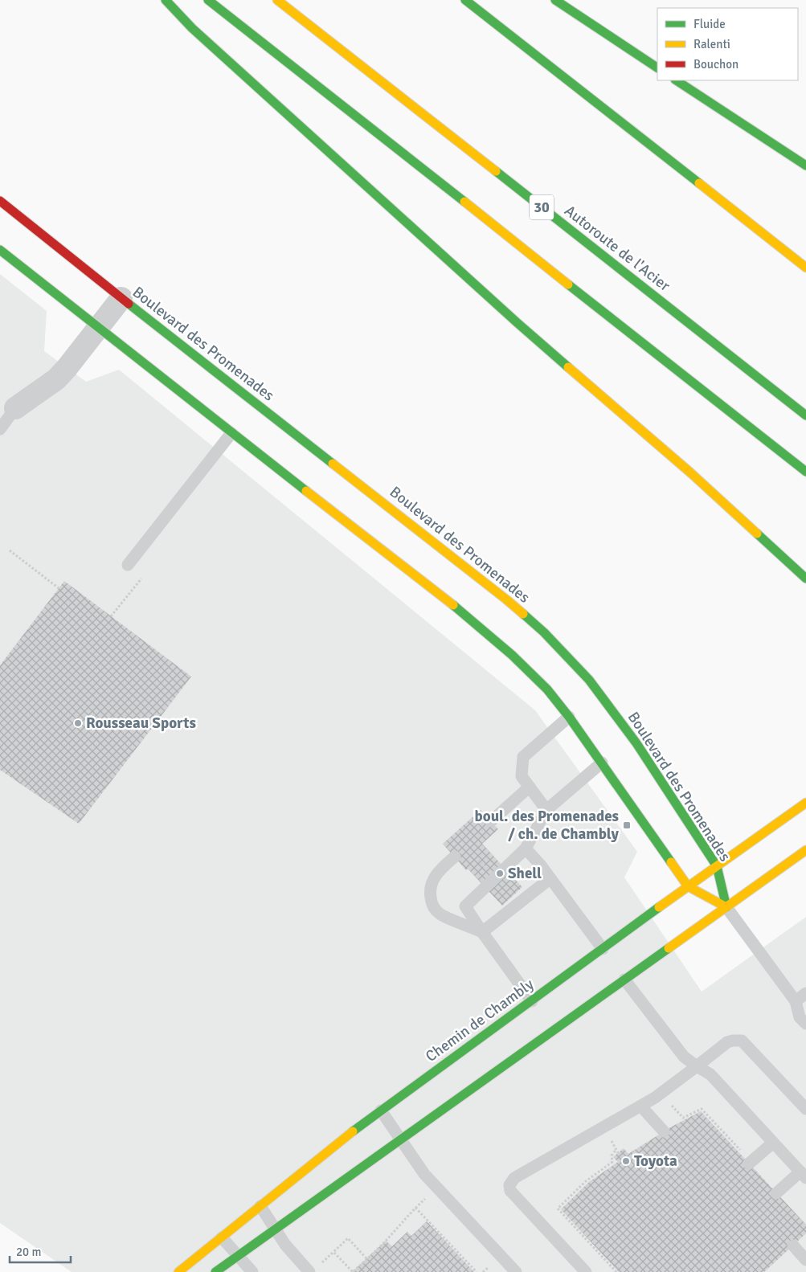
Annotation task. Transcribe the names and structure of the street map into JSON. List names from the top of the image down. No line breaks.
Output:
{"streets":{"main road":["30","Autoroute de l'Acier","Boulevard des Promenades","Chemin de Chambly"]},"crossings":[["Boulevard des Promenades","Chemin de Chambly"]],"places":{"other":["Rousseau Sports","Shell","Toyota"],"transit":["boul. des Promenades / ch. de Chambly"]},"legend":["Fluide","Ralenti","Bouchon"],"scale_bar":"20 m"}
